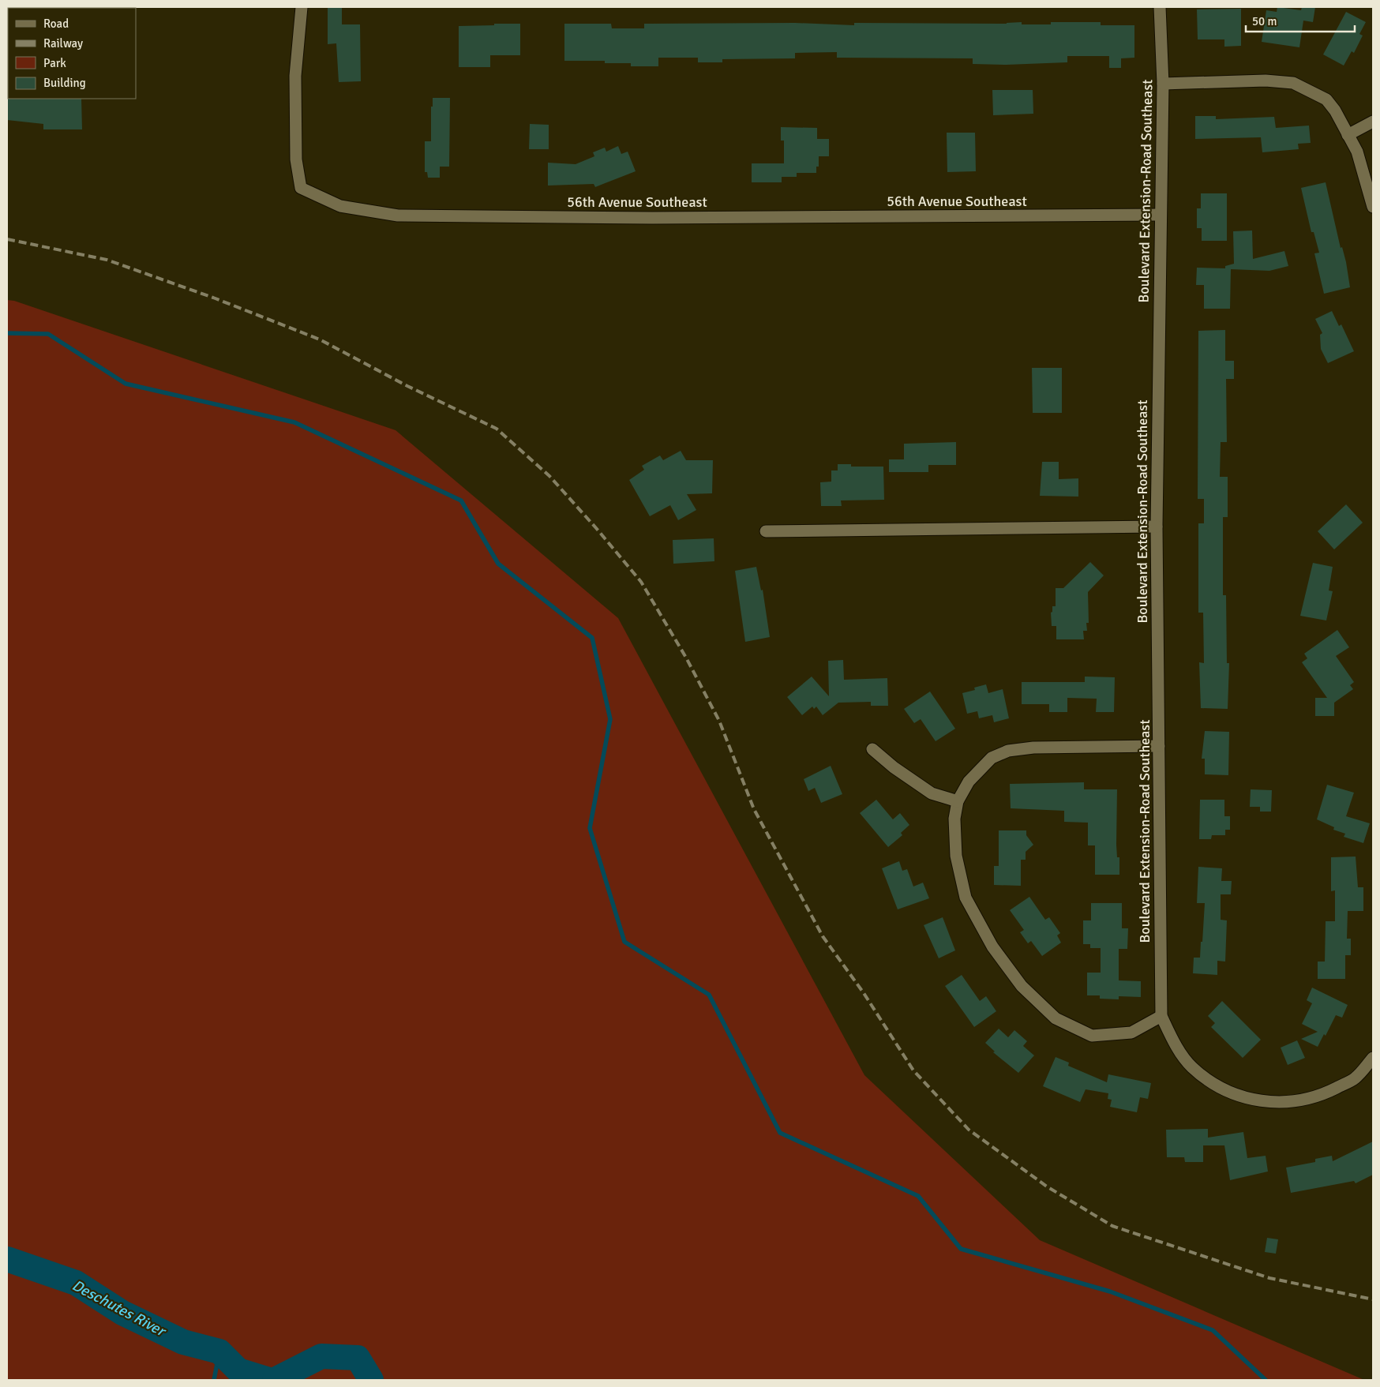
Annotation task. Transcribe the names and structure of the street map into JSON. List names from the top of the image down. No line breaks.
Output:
{"streets":{"street":["Boulevard Extension-Road Southeast","56th Avenue Southeast"]},"crossings":[["Boulevard Extension-Road Southeast","56th Avenue Southeast"]],"water":["Deschutes River"],"legend":["Road","Railway","Park","Building"],"scale_bar":"50 m"}
